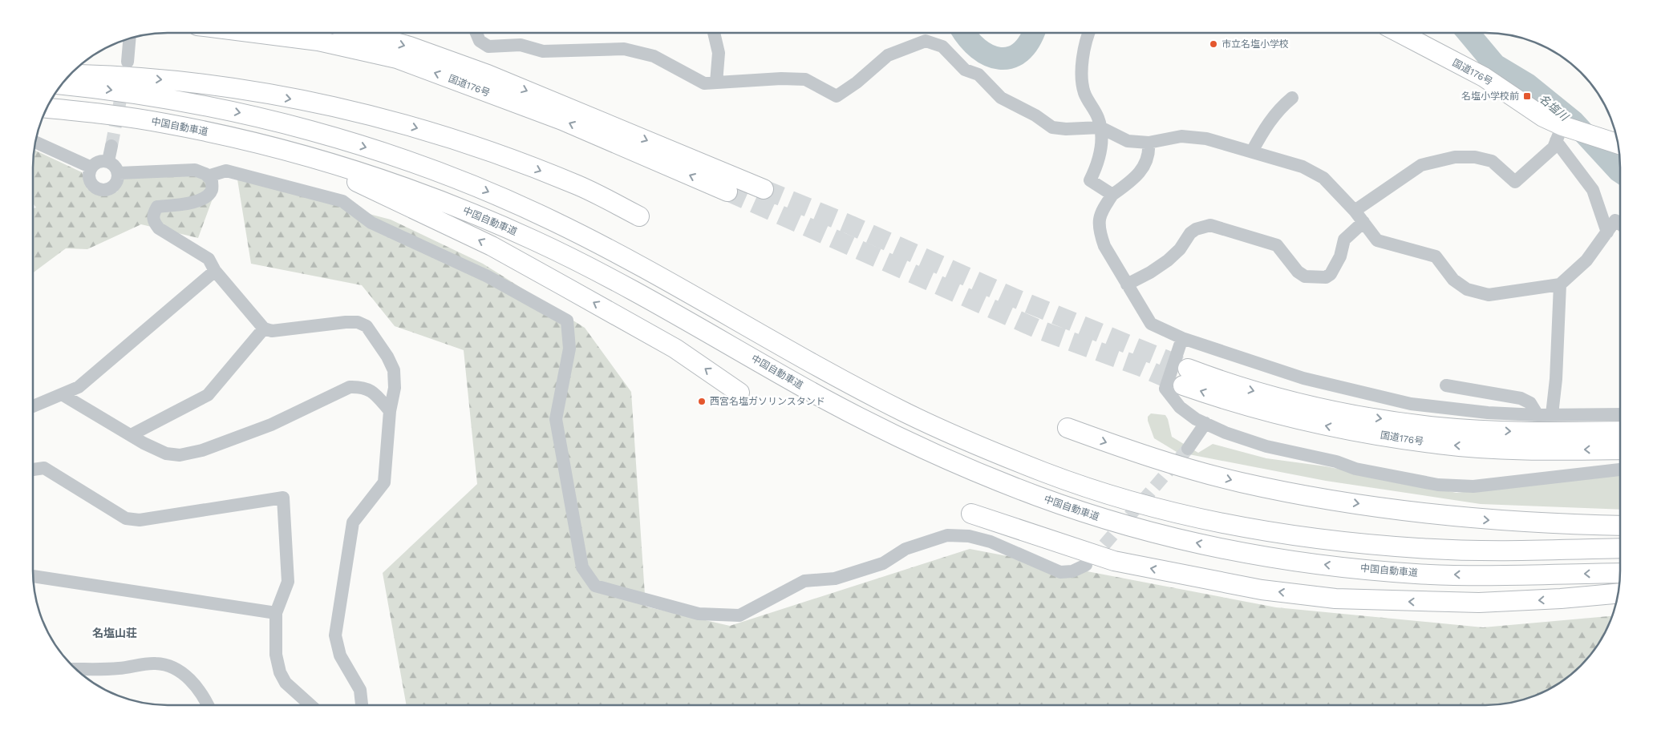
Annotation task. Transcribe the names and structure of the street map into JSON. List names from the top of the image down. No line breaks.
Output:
{"streets":{"highway":["国道176号","中国自動車道"]},"districts":["名塩山荘"],"water":["名塩川"],"places":{"other":["市立名塩小学校","西宮名塩ガソリンスタンド"],"transit":["名塩小学校前"]}}
